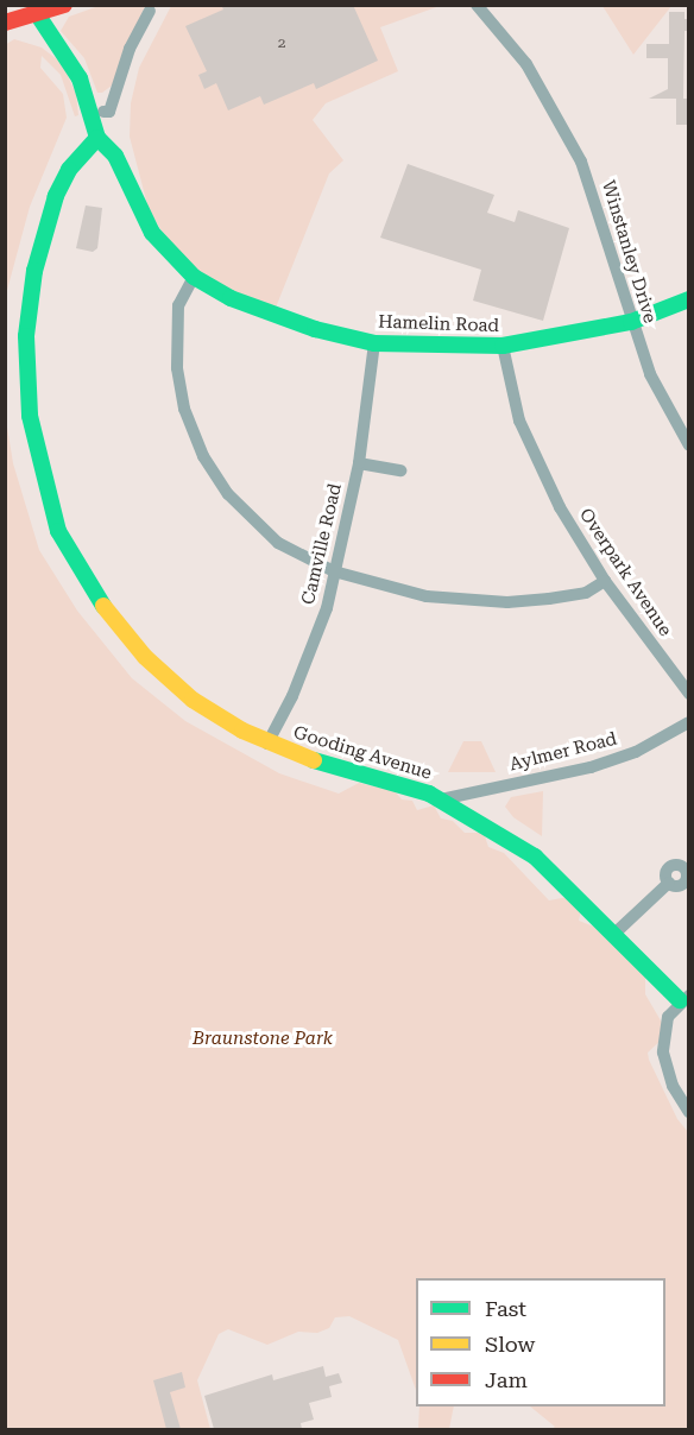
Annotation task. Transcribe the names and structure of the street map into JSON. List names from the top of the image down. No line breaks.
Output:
{"streets":{"street":["Winstanley Drive","Hamelin Road","Camville Road","Overpark Avenue","Aylmer Road","Gooding Avenue"]},"crossings":[["Winstanley Drive","Hamelin Road"],["Hamelin Road","Camville Road"],["Hamelin Road","Overpark Avenue"],["Hamelin Road","Gooding Avenue"],["Camville Road","Gooding Avenue"],["Aylmer Road","Gooding Avenue"]],"parks":["Braunstone Park"],"house_numbers":["2"],"legend":["Fast","Slow","Jam"]}
